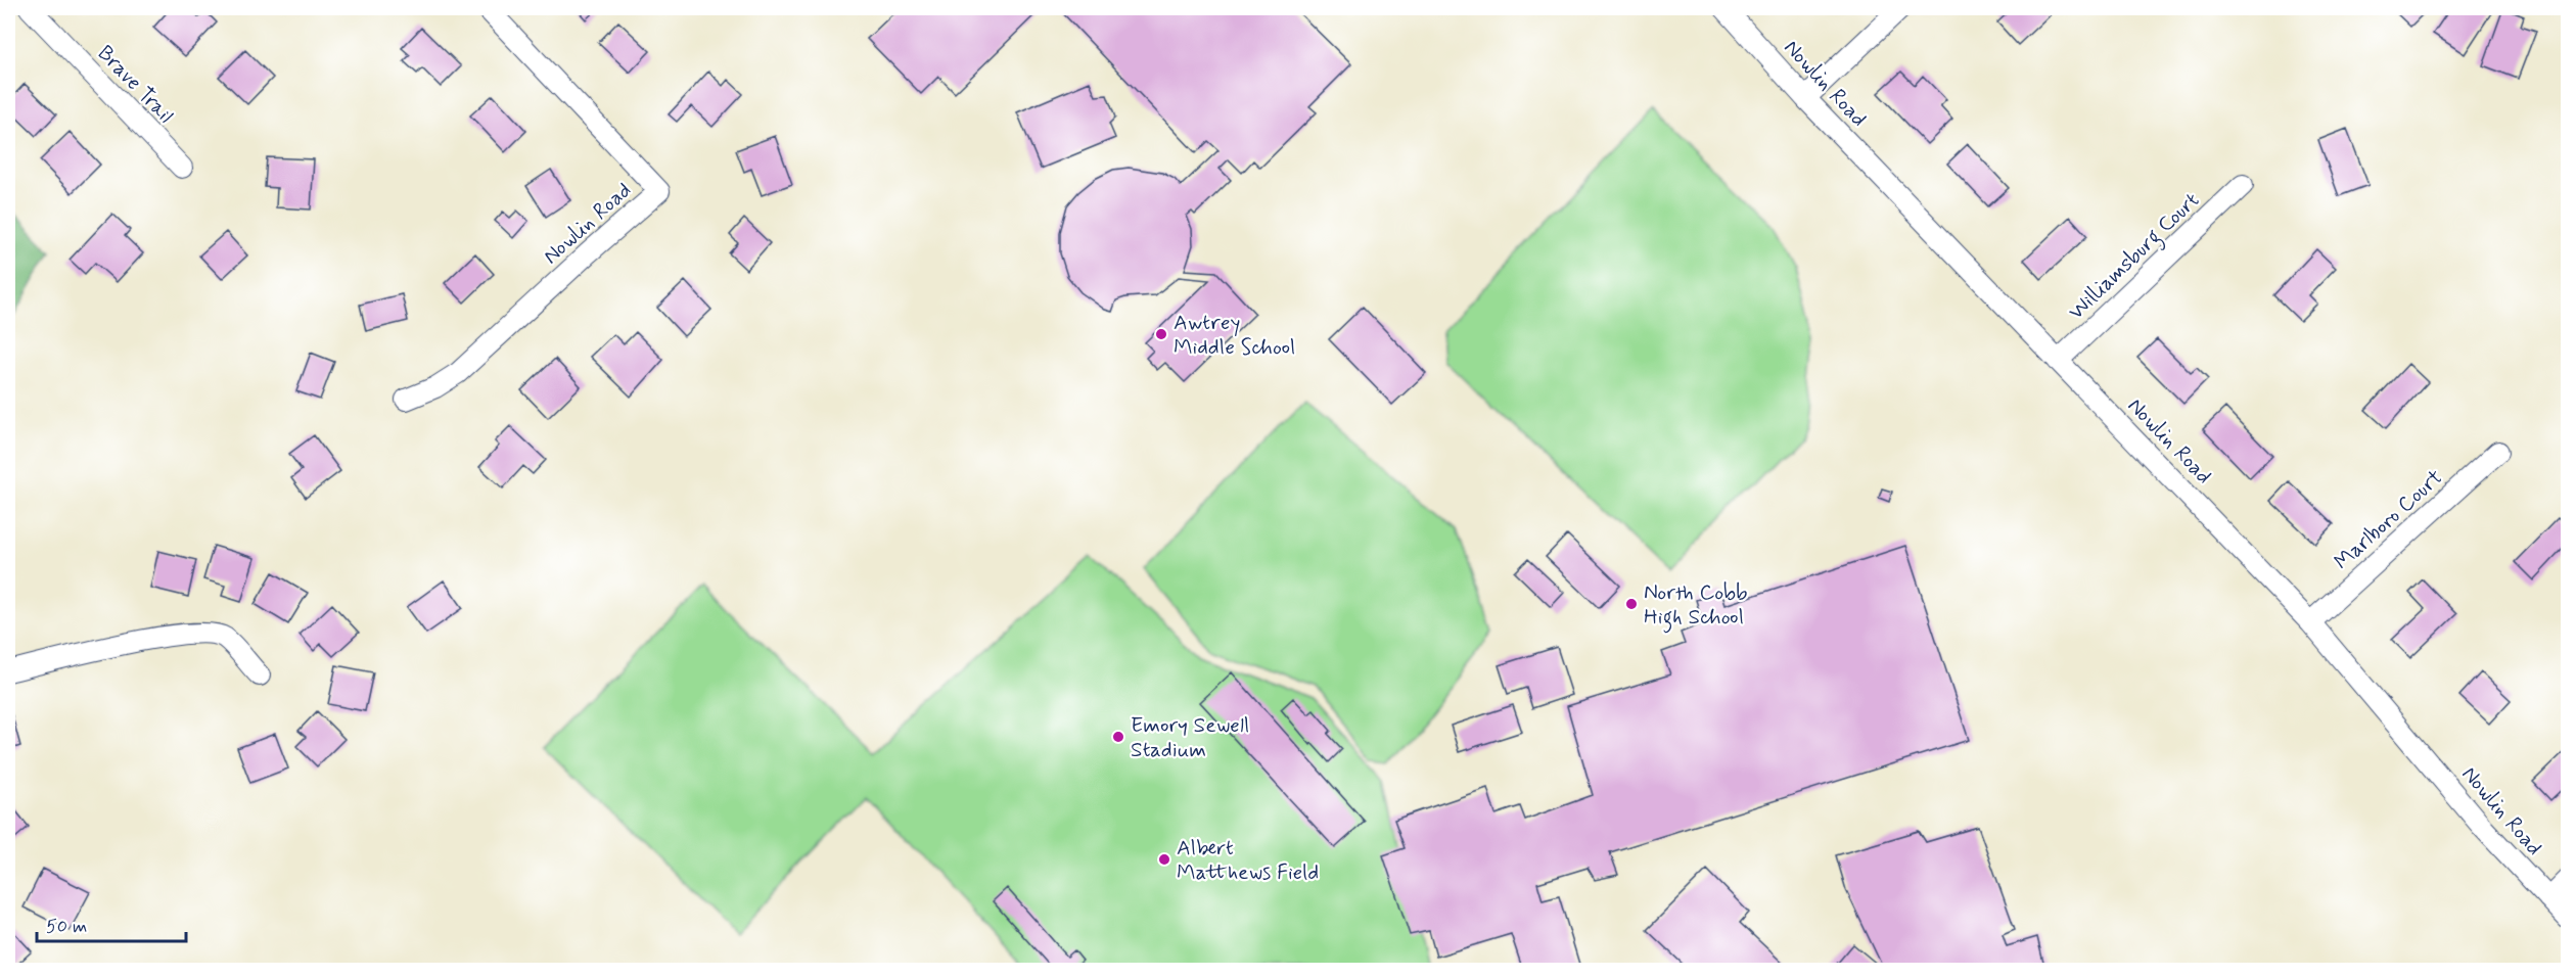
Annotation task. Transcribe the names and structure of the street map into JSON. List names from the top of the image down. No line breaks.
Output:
{"streets":{"street":["Nowlin Road","Brave Trail","Williamsburg Court","Marlboro Court"]},"crossings":[["Nowlin Road","Williamsburg Court"],["Nowlin Road","Marlboro Court"]],"places":["Awtrey Middle School","North Cobb High School","Emory Sewell Stadium","Albert Matthews Field"],"scale_bar":"50 m"}
